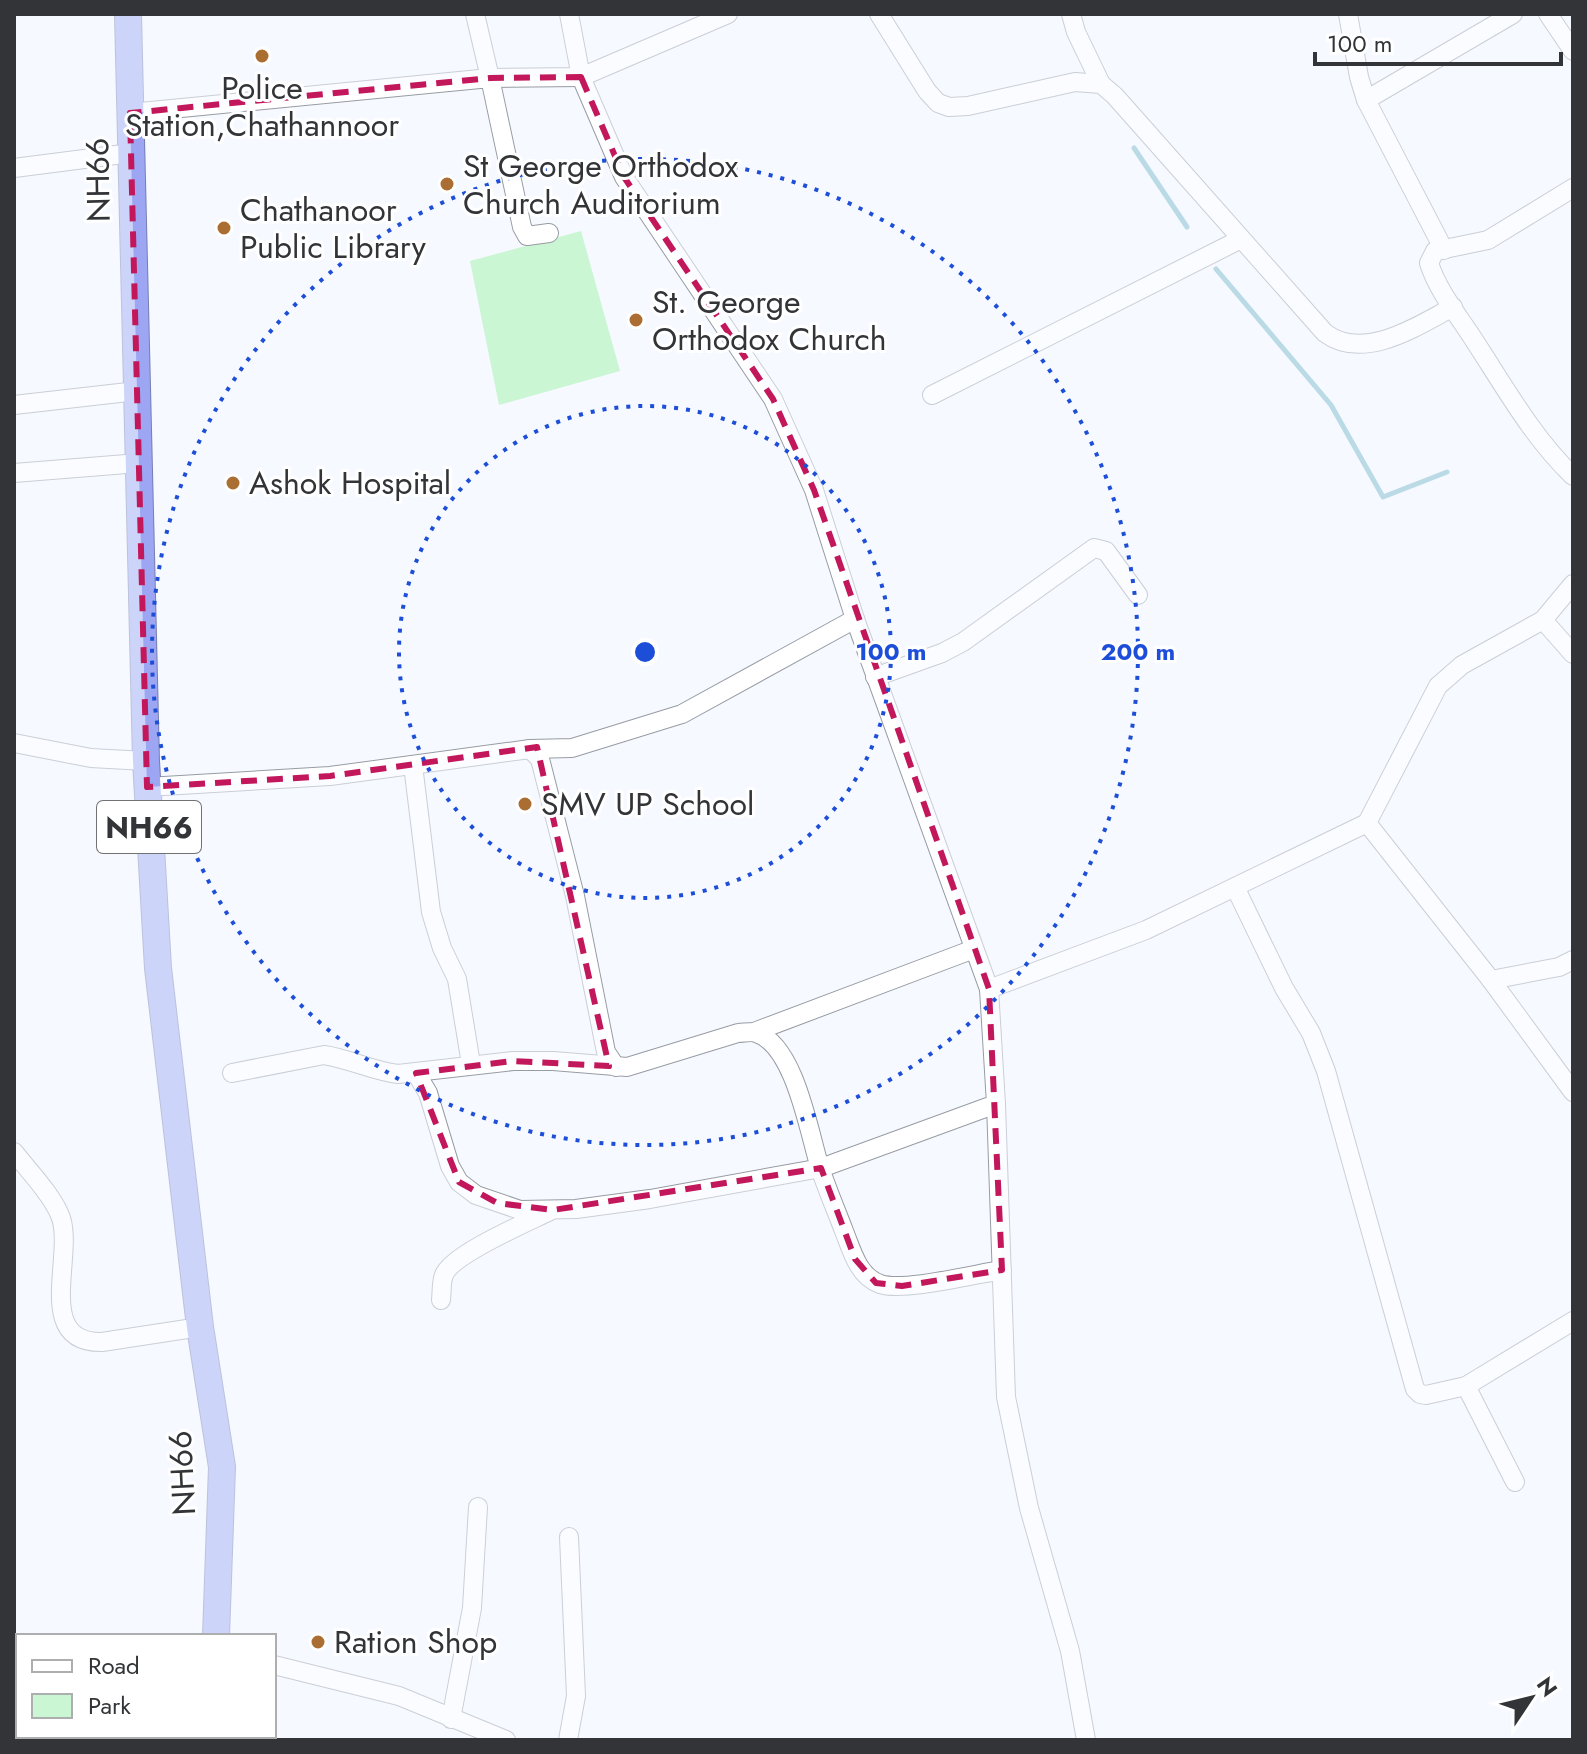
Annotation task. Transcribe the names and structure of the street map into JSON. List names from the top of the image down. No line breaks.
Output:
{"streets":{"highway":["NH66"]},"places":["Police Station,Chathannoor","St George Orthodox Church Auditorium","Chathanoor Public Library","St. George Orthodox Church","Ashok Hospital","SMV UP School","Ration Shop"],"legend":["Road","Park"],"scale_bar":"100 m","north":"top right","rings":["100 m","200 m"]}
